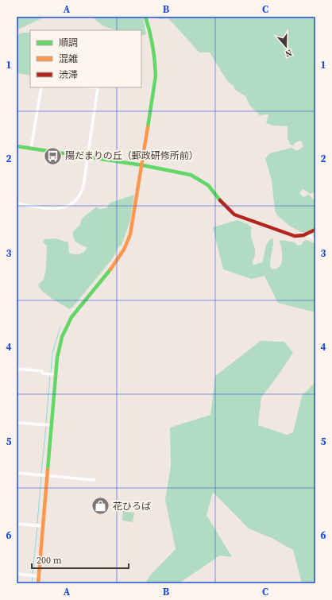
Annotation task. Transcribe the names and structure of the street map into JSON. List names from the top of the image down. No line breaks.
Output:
{"places":{"bus stop":["陽だまりの丘（郵政研修所前）"],"shop":["花ひろば"]},"legend":["順調","混雑","渋滞"],"scale_bar":"200 m","north":"bottom","grid":{"columns":["A","B","C"],"rows":["1","2","3","4","5","6"]}}
